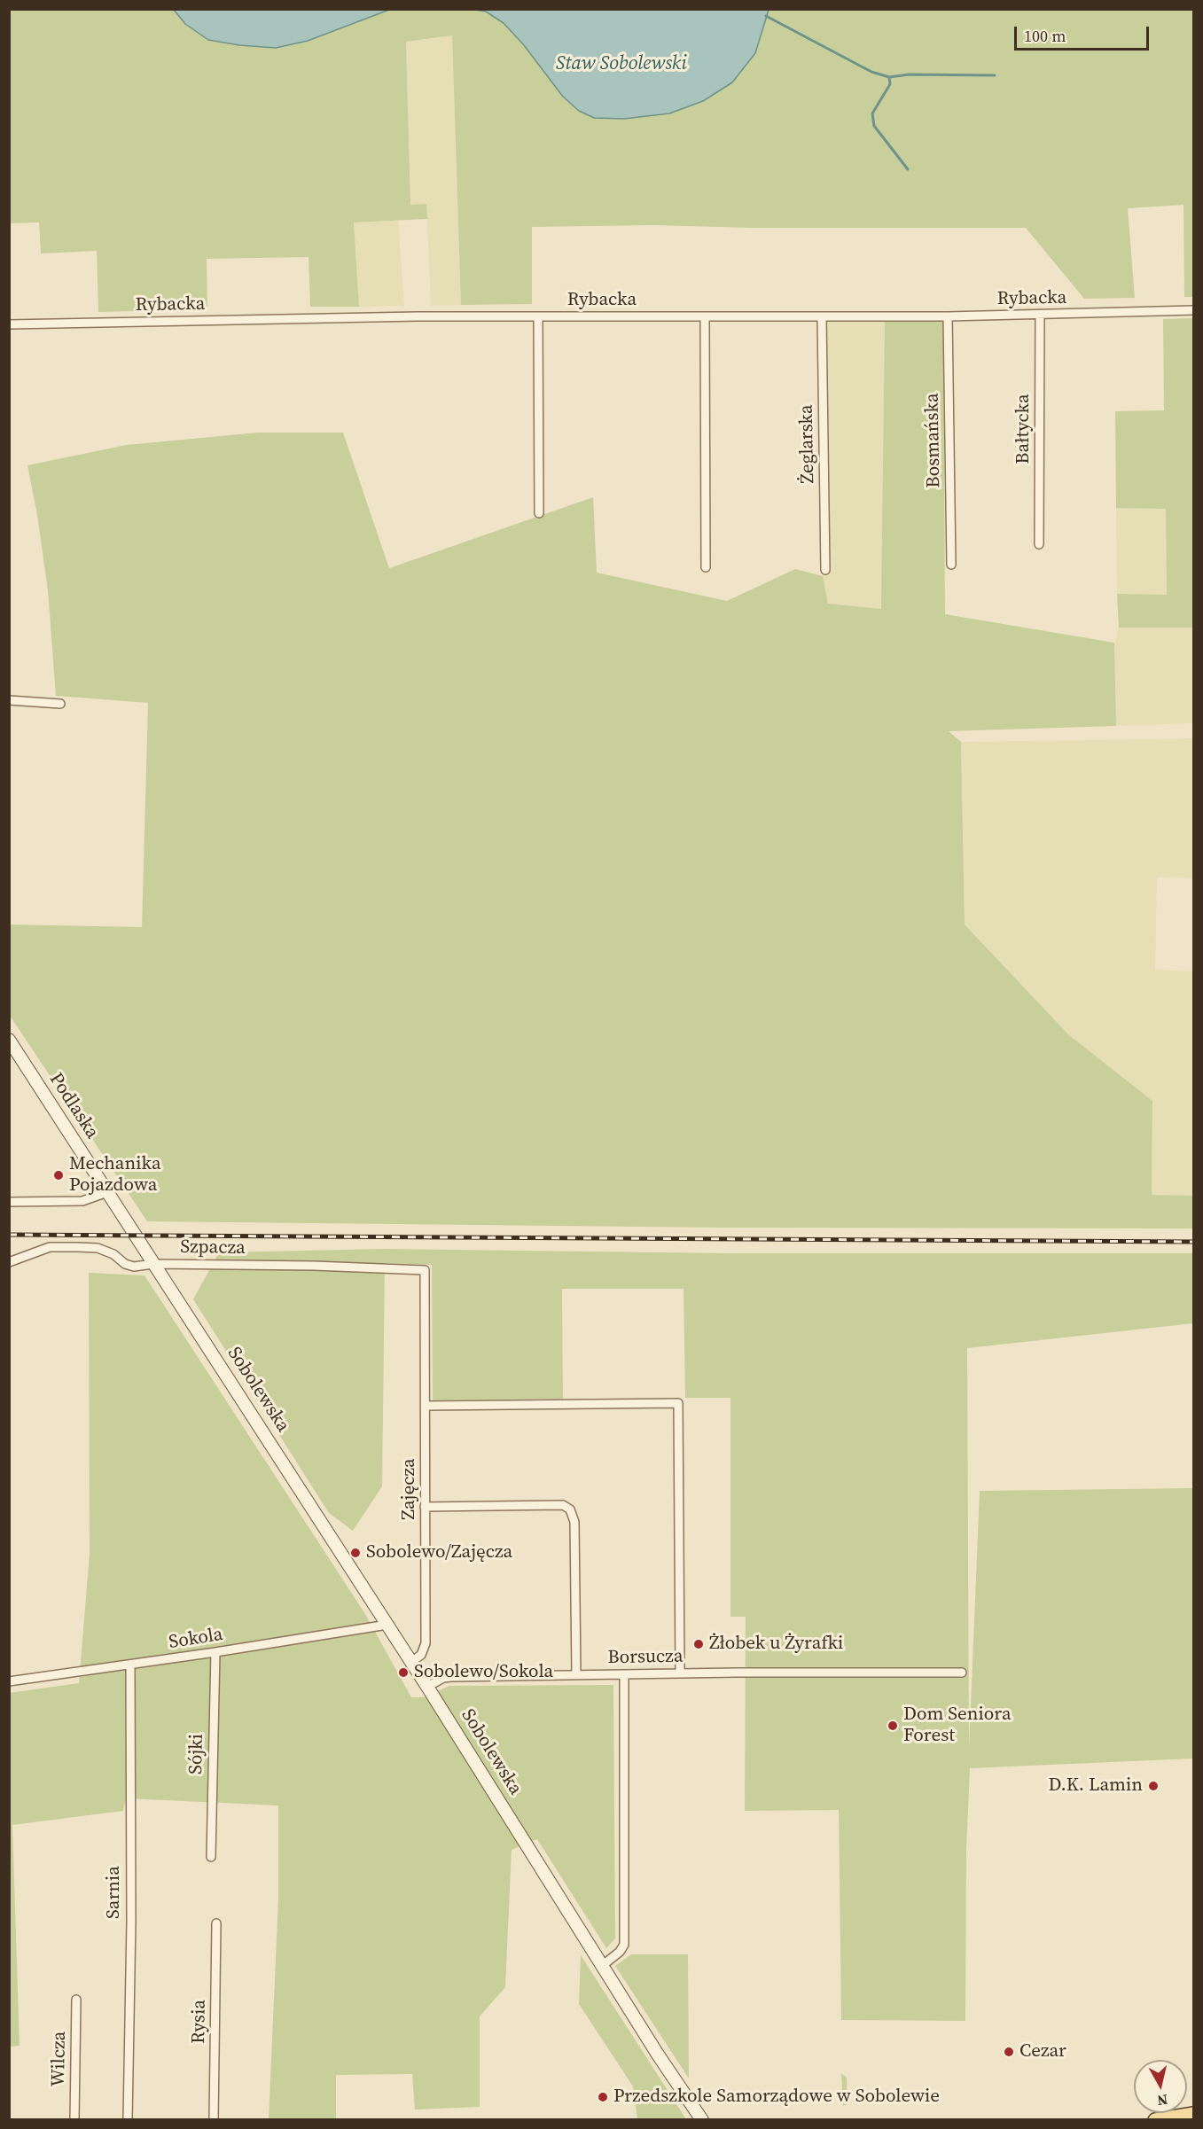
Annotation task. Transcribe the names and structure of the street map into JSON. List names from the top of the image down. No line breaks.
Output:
{"streets":{"street":["Rybacka","Bałtycka","Bosmańska","Żeglarska","Podlaska","Szpacza","Sobolewska","Zajęcza","Sokola","Borsucza","Sójki","Sarnia","Rysia","Wilcza"]},"crossings":[["Rybacka","Bałtycka"],["Rybacka","Bosmańska"],["Rybacka","Żeglarska"],["Podlaska","Sobolewska"],["Szpacza","Sobolewska"],["Szpacza","Zajęcza"],["Sobolewska","Zajęcza"],["Sobolewska","Sokola"],["Sobolewska","Borsucza"],["Sokola","Sójki"],["Sokola","Sarnia"]],"water":["Staw Sobolewski"],"places":["Mechanika Pojazdowa","Sobolewo/Zajęcza","Żłobek u Żyrafki","Sobolewo/Sokola","Dom Seniora Forest","D.K. Lamin","Cezar","Przedszkole Samorządowe w Sobolewie"],"scale_bar":"100 m","north":"bottom"}
